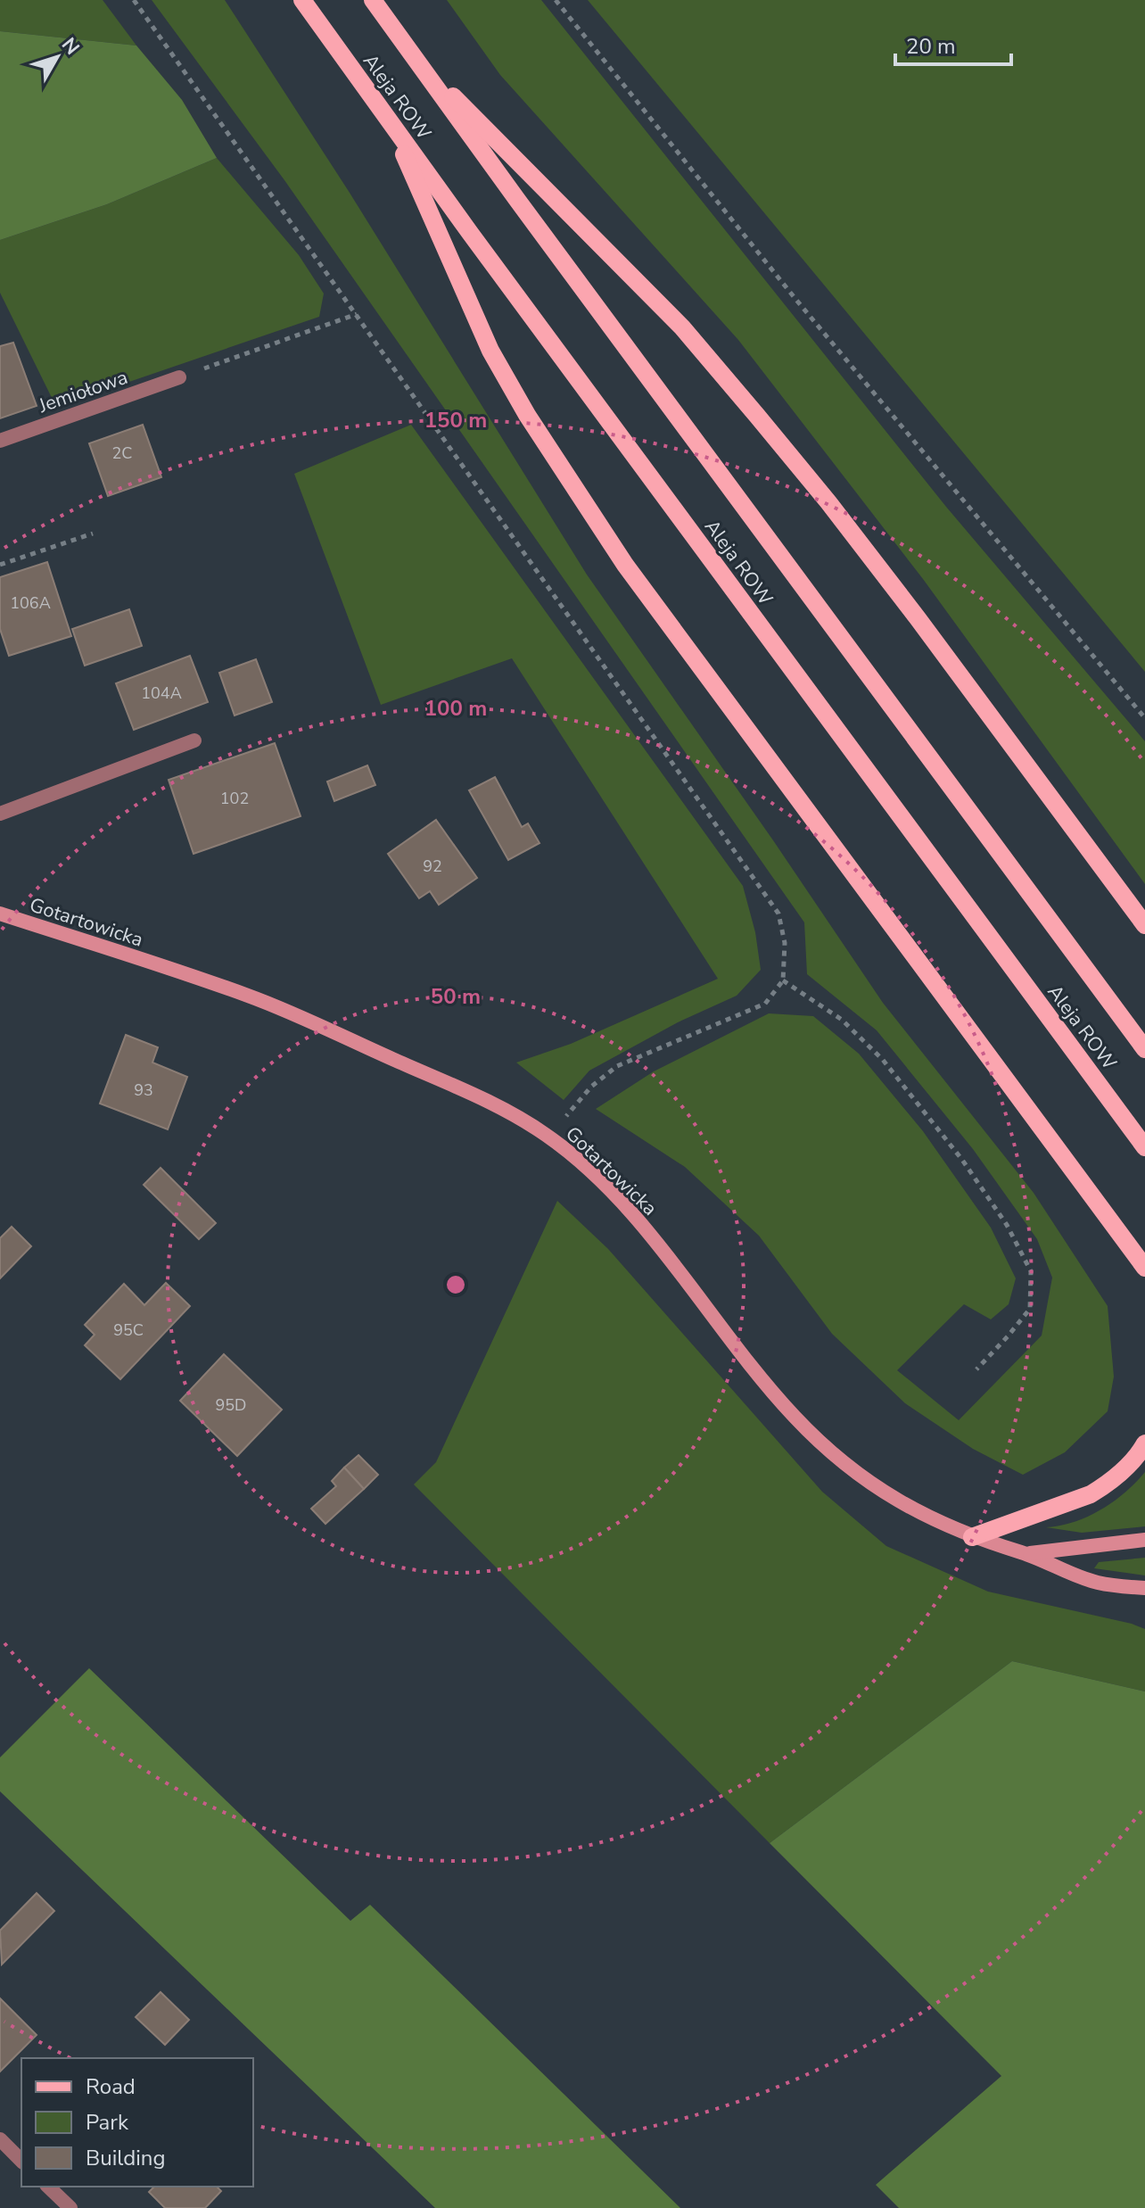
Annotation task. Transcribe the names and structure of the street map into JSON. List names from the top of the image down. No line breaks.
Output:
{"streets":{"main road":["Aleja ROW"],"street":["Jemiołowa","Gotartowicka"]},"house_numbers":["2C","106A","104A","102","92","93","95C","95D"],"legend":["Road","Park","Building"],"scale_bar":"20 m","north":"top right","rings":["150 m","100 m","50 m"]}
